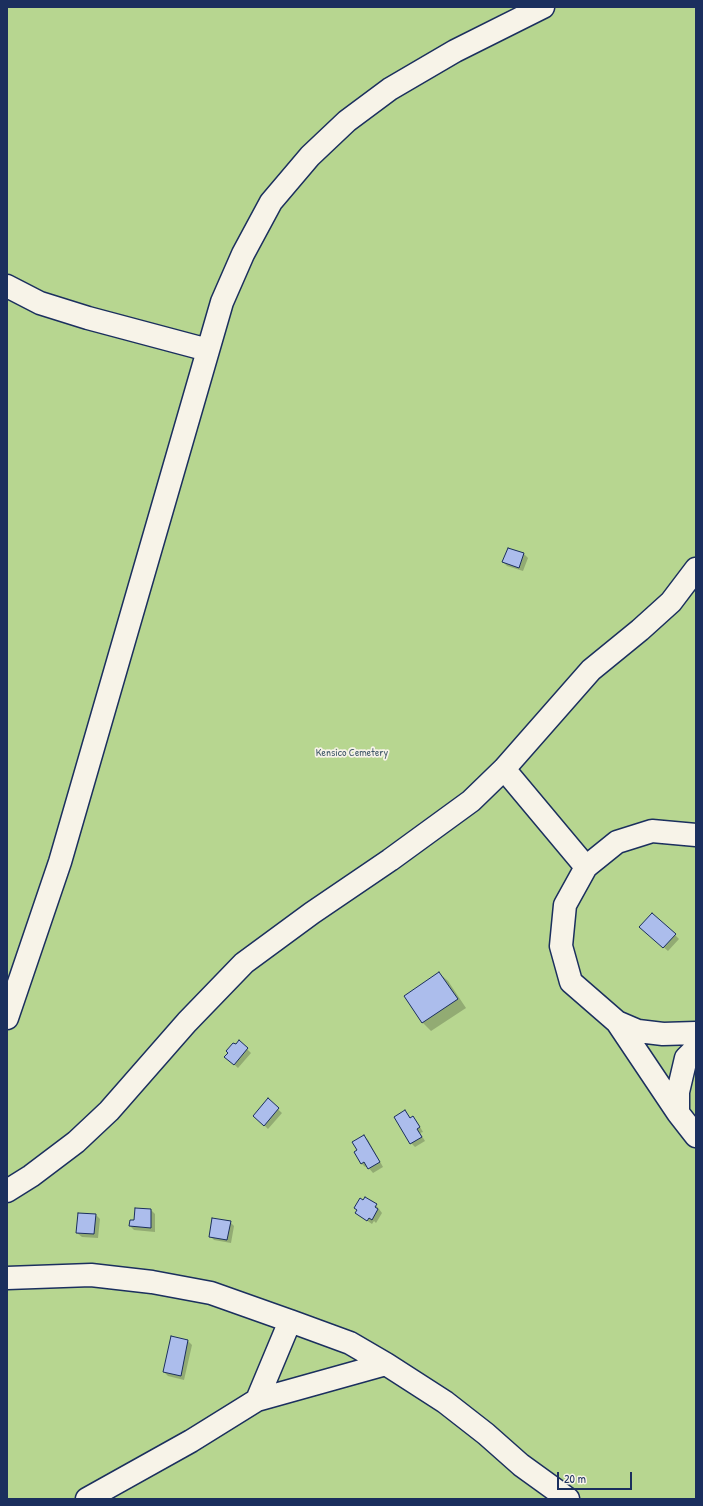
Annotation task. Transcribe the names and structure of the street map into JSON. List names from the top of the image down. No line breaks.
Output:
{"parks":["Kensico Cemetery"],"scale_bar":"20 m"}
